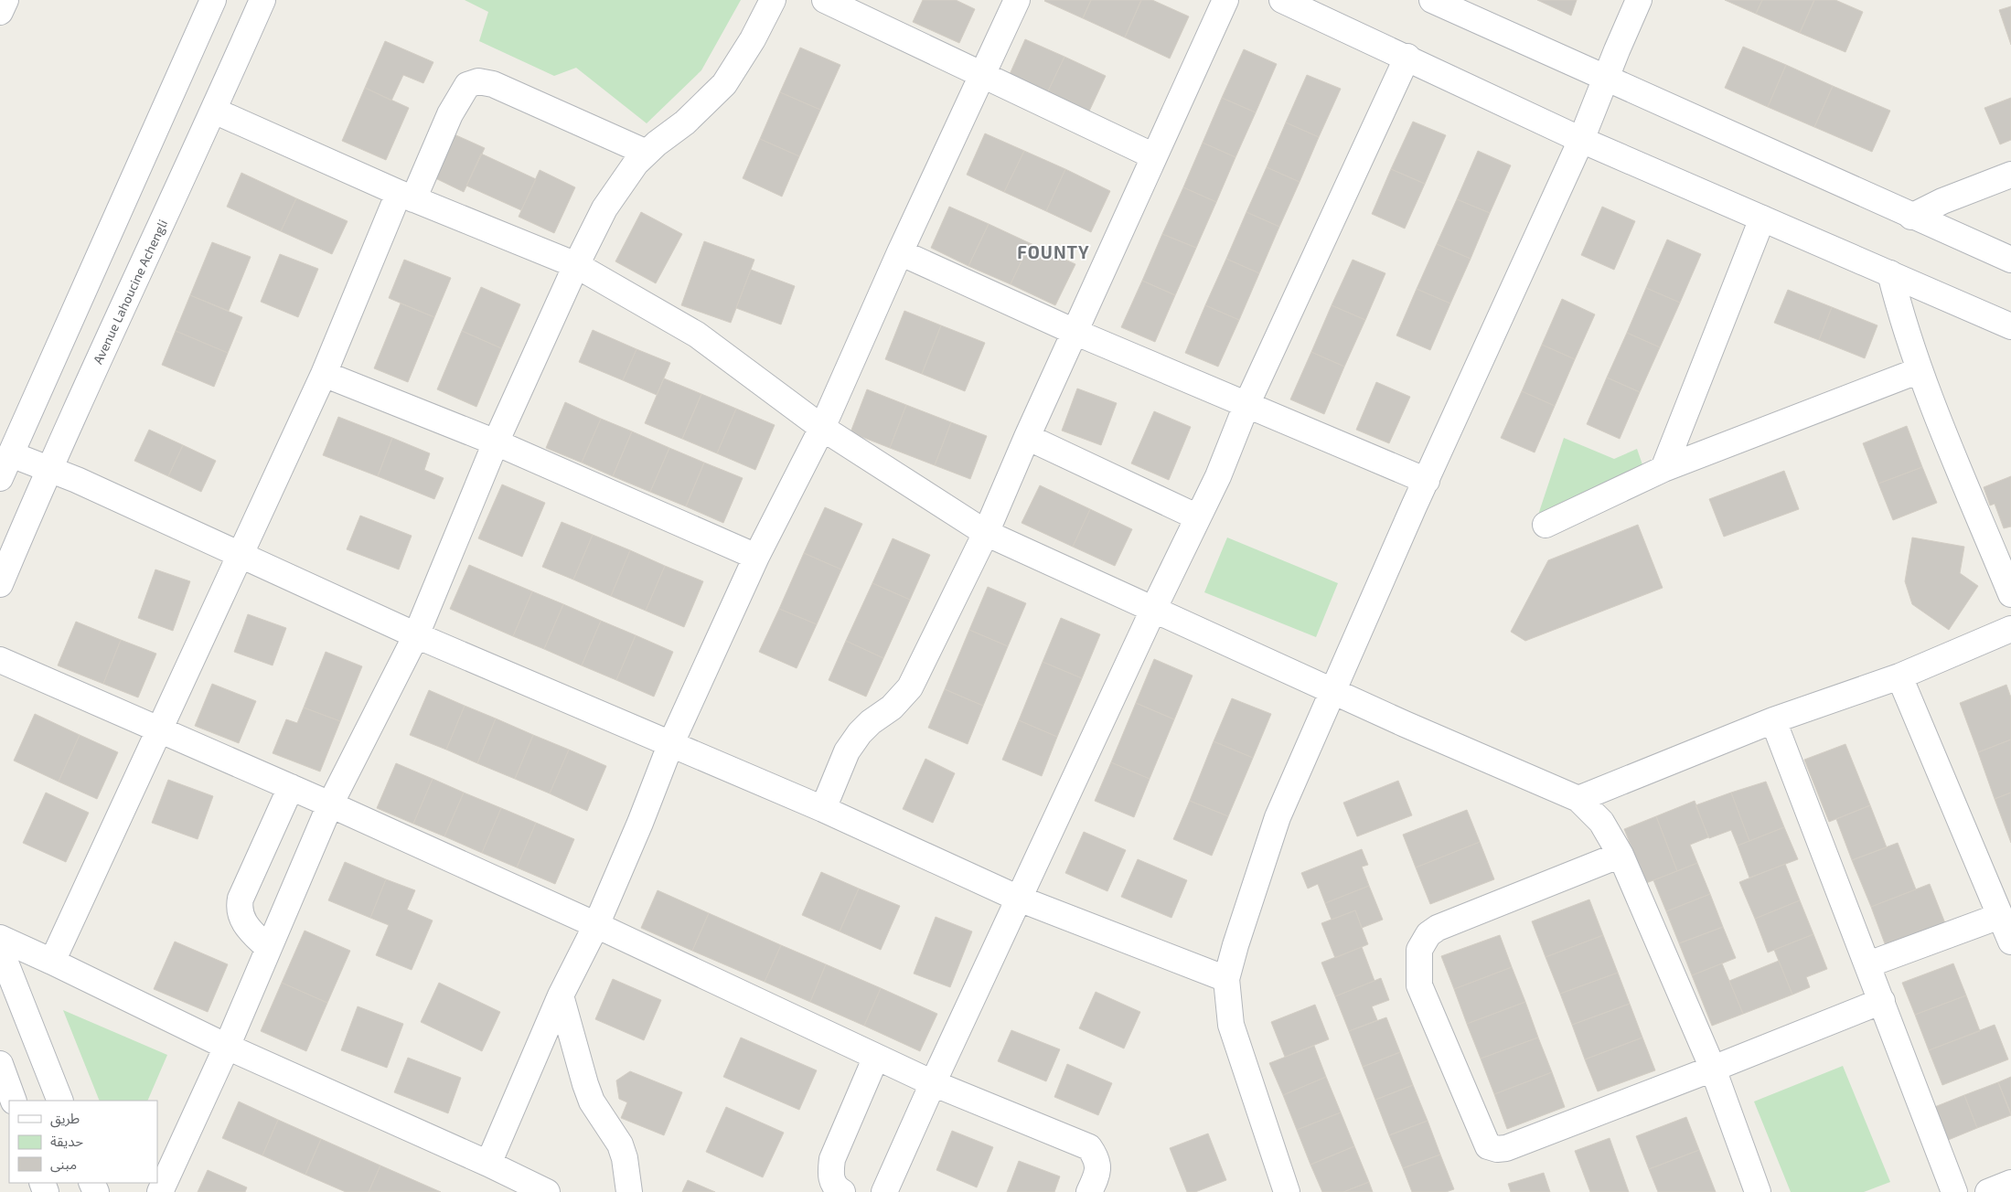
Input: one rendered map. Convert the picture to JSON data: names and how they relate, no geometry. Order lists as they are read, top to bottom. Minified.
{"streets":{"street":["Avenue Lahoucine Achengli"]},"districts":["FOUNTY"],"legend":["طريق","حديقة","مبنى"]}
